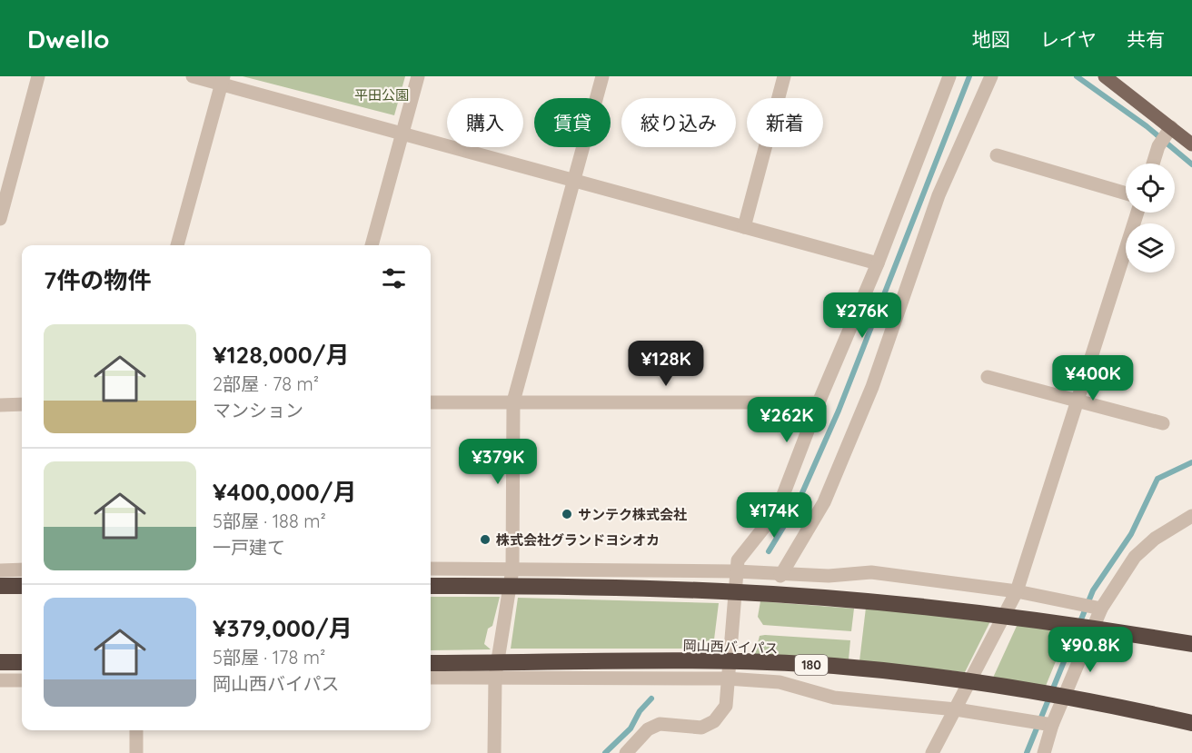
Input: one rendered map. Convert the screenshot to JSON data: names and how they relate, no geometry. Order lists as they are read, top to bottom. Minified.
{"streets":{"highway":["岡山西バイパス","180"]},"parks":["平田公園"],"places":["サンテク株式会社","株式会社グランドヨシオカ"],"page":{"header":"Dwello","nav":["地図","レイヤ","共有"],"chip":["購入","賃貸","絞り込み","新着"],"heading":"7件の物件","price":["¥276K","¥128K","¥400K","¥262K","¥379K","¥174K","¥90.8K"],"list":[{"name":"¥128,000/月","note":"2部屋 · 78 m² · マンション"},{"name":"¥400,000/月","note":"5部屋 · 188 m² · 一戸建て"},{"name":"¥379,000/月","note":"5部屋 · 178 m² · 岡山西バイパス"}]}}
